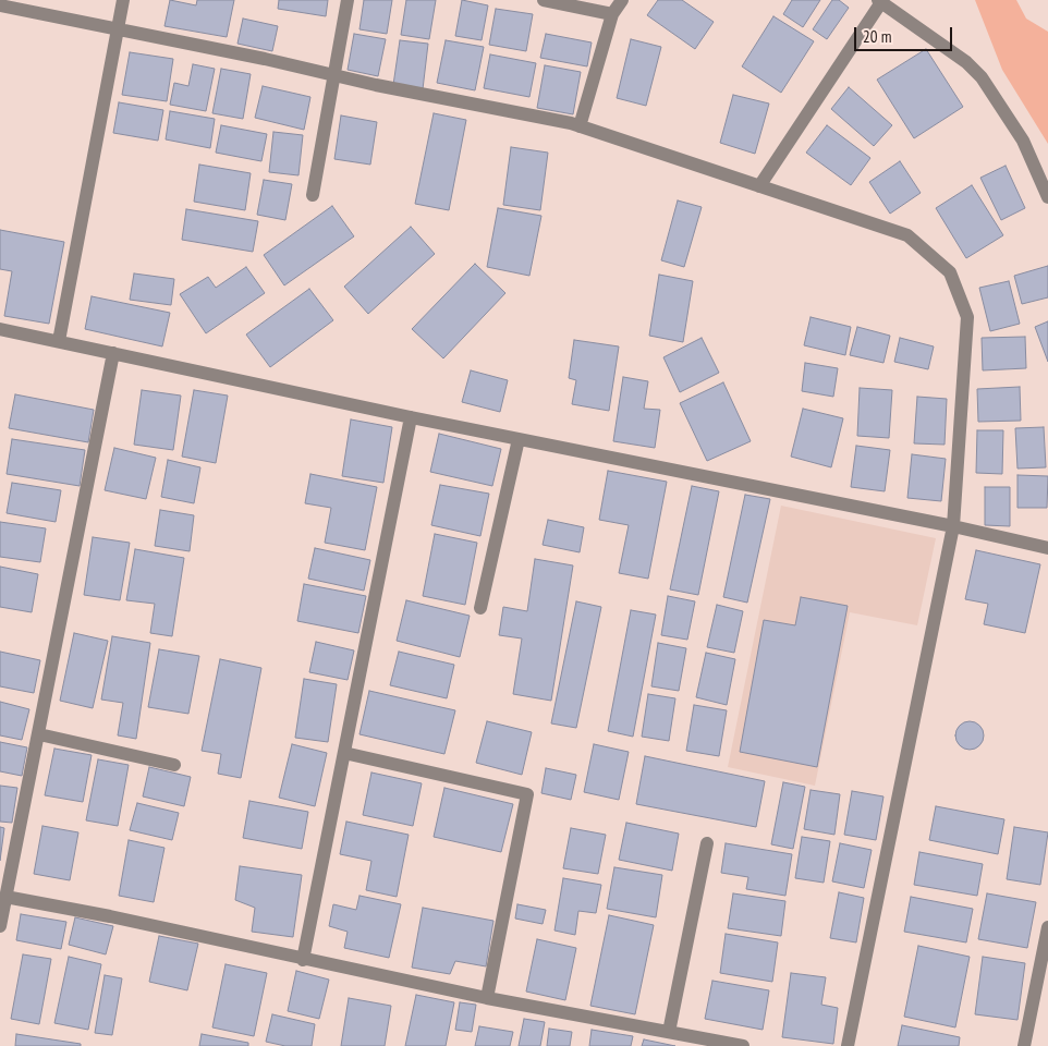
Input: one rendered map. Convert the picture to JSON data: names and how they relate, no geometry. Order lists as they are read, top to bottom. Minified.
{"scale_bar":"20 m"}
